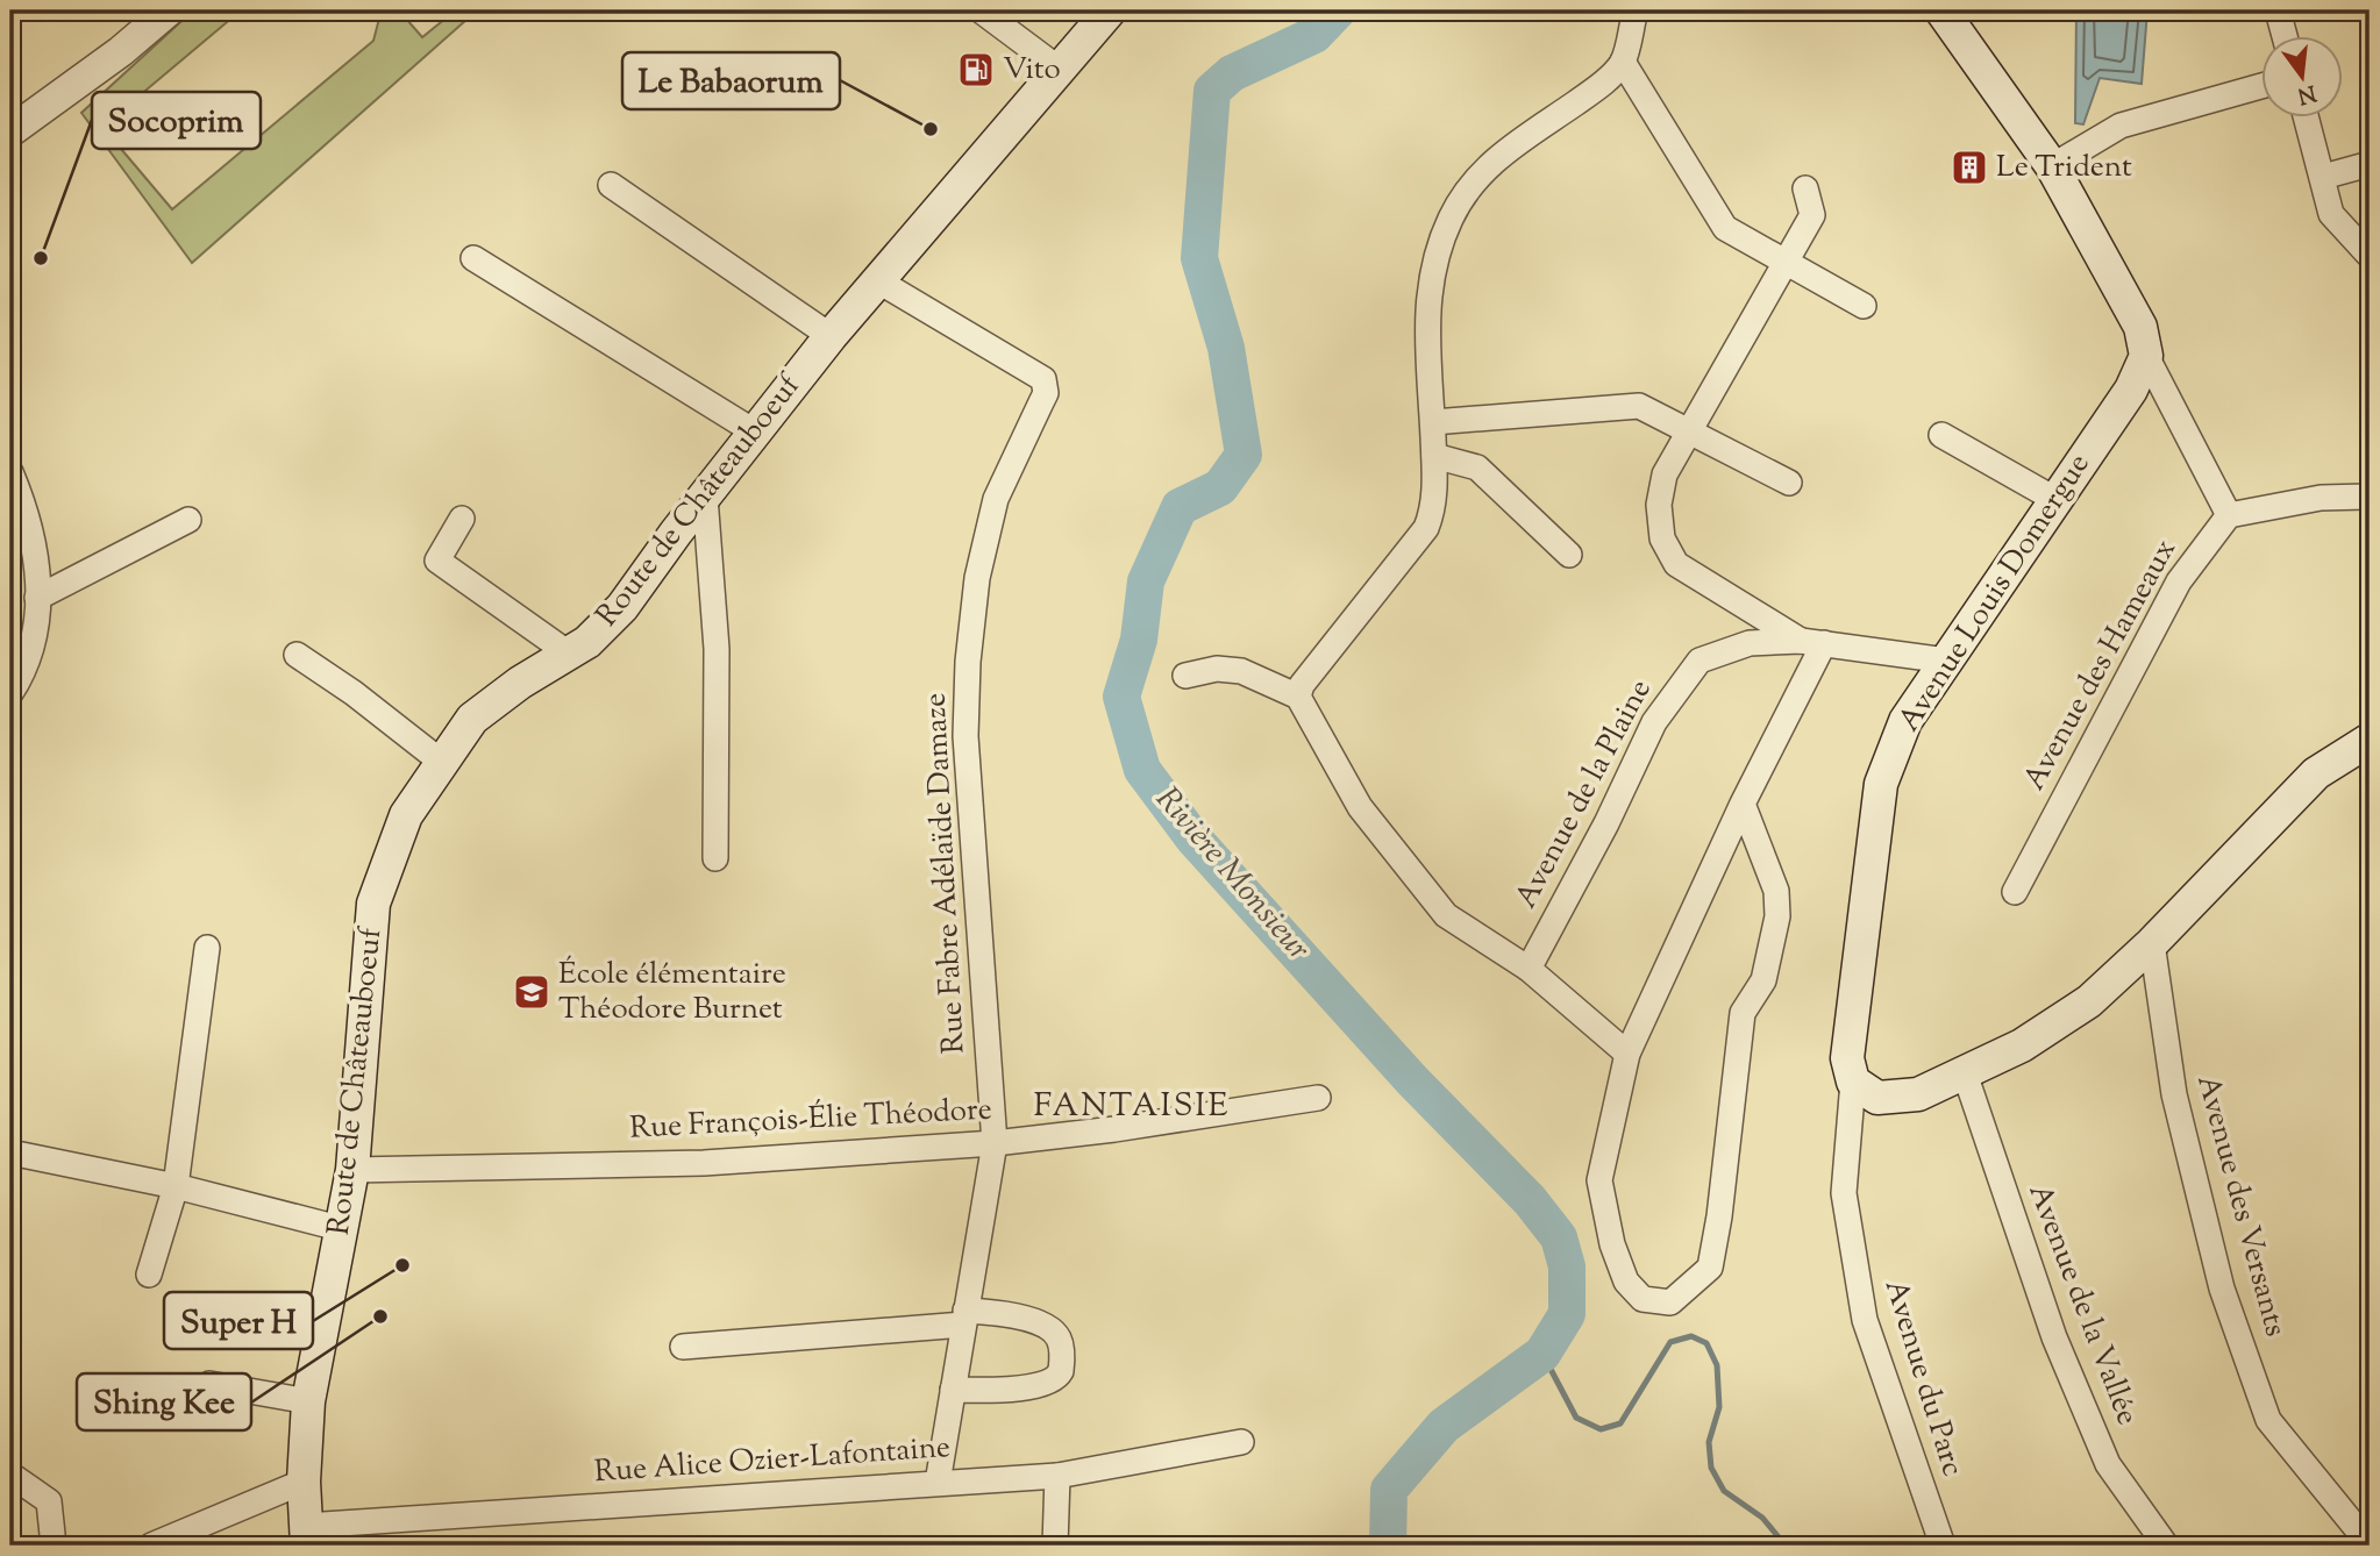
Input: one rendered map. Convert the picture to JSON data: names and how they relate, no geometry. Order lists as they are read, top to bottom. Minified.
{"streets":{"main road":["Route de Châteauboeuf","Avenue Louis Domergue"],"street":["Avenue des Hameaux","Avenue de la Plaine","Rue Fabre Adélaïde Damaze","Rue François-Élie Théodore","Avenue des Versants","Avenue de la Vallée","Avenue du Parc","Rue Alice Ozier-Lafontaine"]},"crossings":[["Route de Châteauboeuf","Rue Fabre Adélaïde Damaze"],["Route de Châteauboeuf","Rue François-Élie Théodore"],["Route de Châteauboeuf","Rue Alice Ozier-Lafontaine"],["Avenue Louis Domergue","Avenue de la Plaine"],["Avenue Louis Domergue","Avenue du Parc"],["Rue Fabre Adélaïde Damaze","Rue François-Élie Théodore"],["Rue Fabre Adélaïde Damaze","Rue Alice Ozier-Lafontaine"]],"districts":["FANTAISIE"],"water":["Rivière Monsieur"],"places":{"fuel station":["Vito"],"other":["Le Babaorum","Socoprim","Super H","Shing Kee"],"building":["Le Trident"],"school or university":["École élémentaire Théodore Burnet"]},"north":"bottom"}
